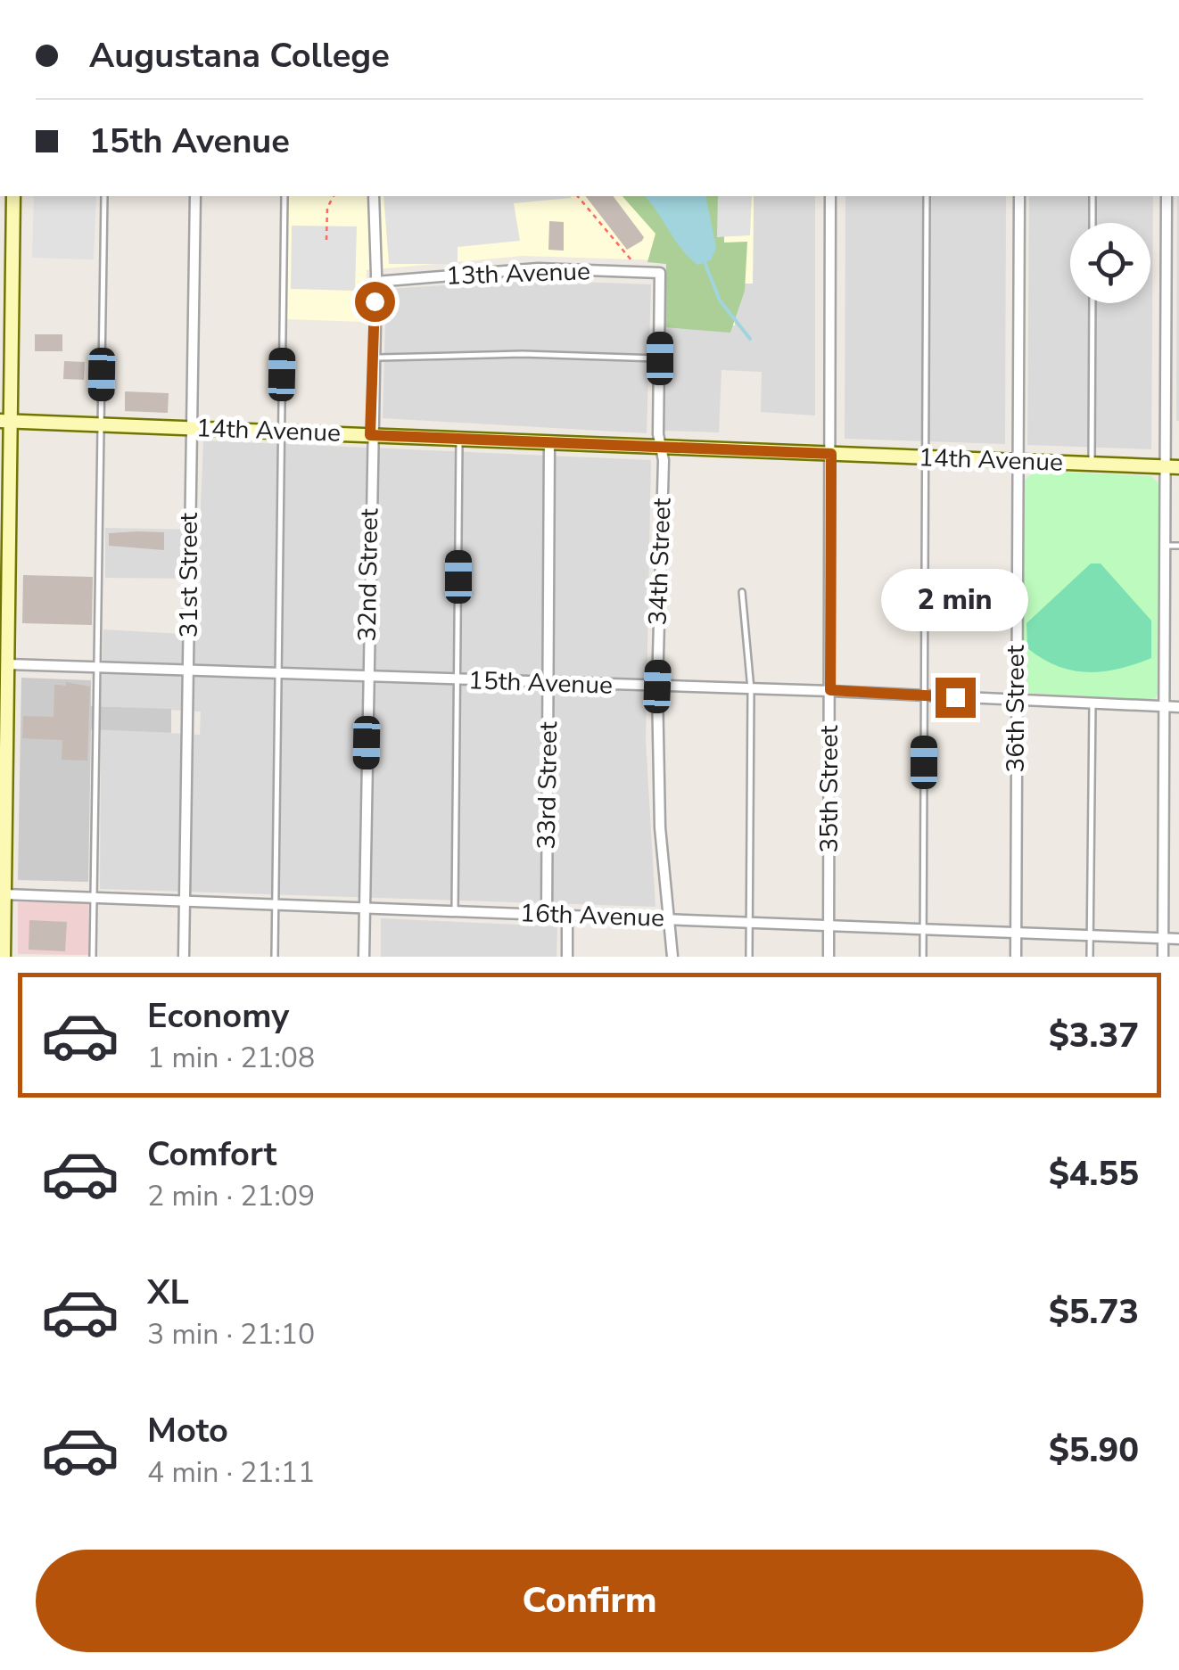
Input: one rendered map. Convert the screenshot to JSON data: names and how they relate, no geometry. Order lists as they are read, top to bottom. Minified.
{"streets":{"street":["13th Avenue","14th Avenue","34th Street","31st Street","32nd Street","15th Avenue","36th Street","33rd Street","35th Street","16th Avenue"]},"crossings":[["13th Avenue","34th Street"],["13th Avenue","32nd Street"],["14th Avenue","34th Street"],["14th Avenue","31st Street"],["14th Avenue","32nd Street"],["14th Avenue","36th Street"],["14th Avenue","33rd Street"],["14th Avenue","35th Street"],["34th Street","15th Avenue"],["34th Street","16th Avenue"],["31st Street","15th Avenue"],["31st Street","16th Avenue"],["32nd Street","15th Avenue"],["32nd Street","16th Avenue"],["15th Avenue","36th Street"],["15th Avenue","33rd Street"],["15th Avenue","35th Street"],["36th Street","16th Avenue"],["33rd Street","16th Avenue"],["35th Street","16th Avenue"]],"page":{"banner":["Augustana College","15th Avenue"],"bubble":"2 min","list":[{"name":"Economy","note":"1 min · 21:08","value":"$3.37"},{"name":"Comfort","note":"2 min · 21:09","value":"$4.55"},{"name":"XL","note":"3 min · 21:10","value":"$5.73"},{"name":"Moto","note":"4 min · 21:11","value":"$5.90"}],"buttons":"Confirm"}}
